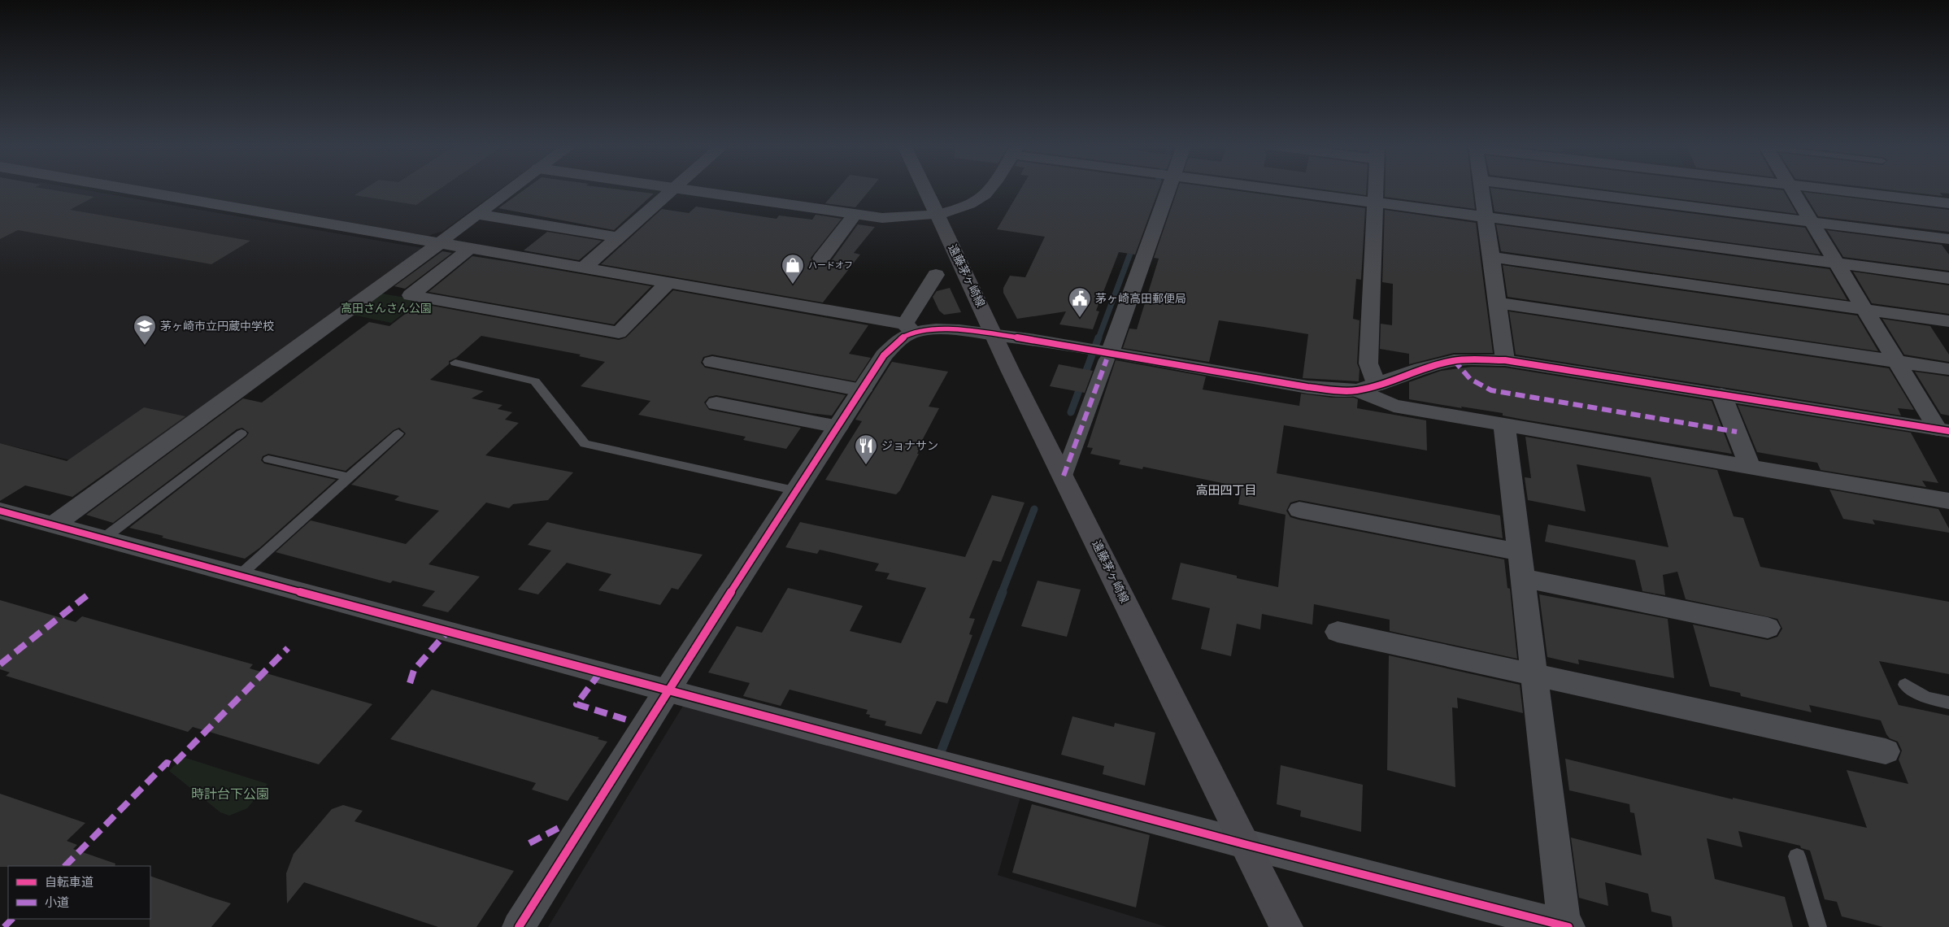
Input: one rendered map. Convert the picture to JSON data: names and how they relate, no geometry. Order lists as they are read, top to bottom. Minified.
{"streets":{"main road":["遠藤茅ヶ崎線"]},"districts":["高田四丁目"],"parks":["高田さんさん公園","時計台下公園"],"places":{"shop":["ハードオフ"],"public building":["茅ヶ崎高田郵便局"],"school or university":["茅ヶ崎市立円蔵中学校"],"restaurant":["ジョナサン"]},"legend":["自転車道","小道"]}
